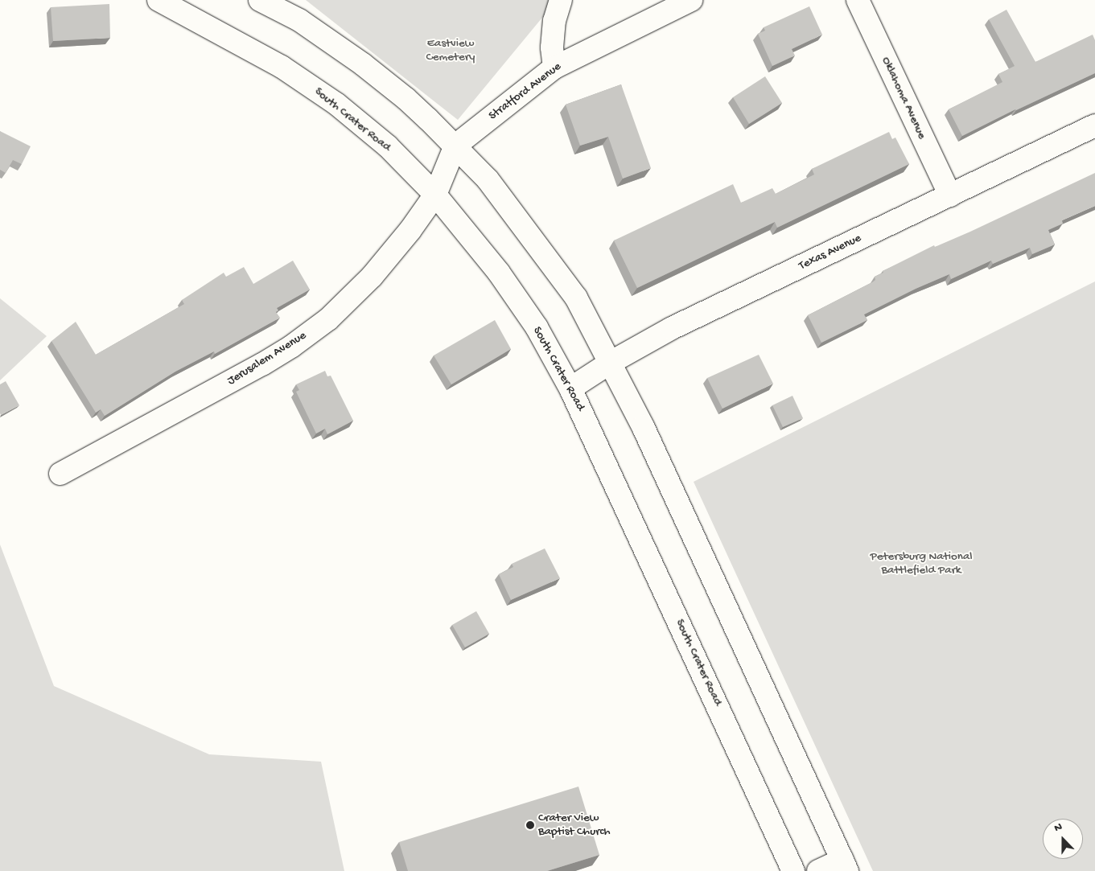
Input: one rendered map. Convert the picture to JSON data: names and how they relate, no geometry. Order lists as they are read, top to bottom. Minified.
{"streets":{"main road":["Stratford Avenue","Oklahoma Avenue","South Crater Road","Texas Avenue","Jerusalem Avenue"]},"crossings":[["Stratford Avenue","South Crater Road"],["Stratford Avenue","Jerusalem Avenue"],["Oklahoma Avenue","Texas Avenue"],["South Crater Road","Texas Avenue"],["South Crater Road","Jerusalem Avenue"]],"parks":["Eastview Cemetery","Petersburg National Battlefield Park"],"places":["Crater View Baptist Church"],"north":"top"}
